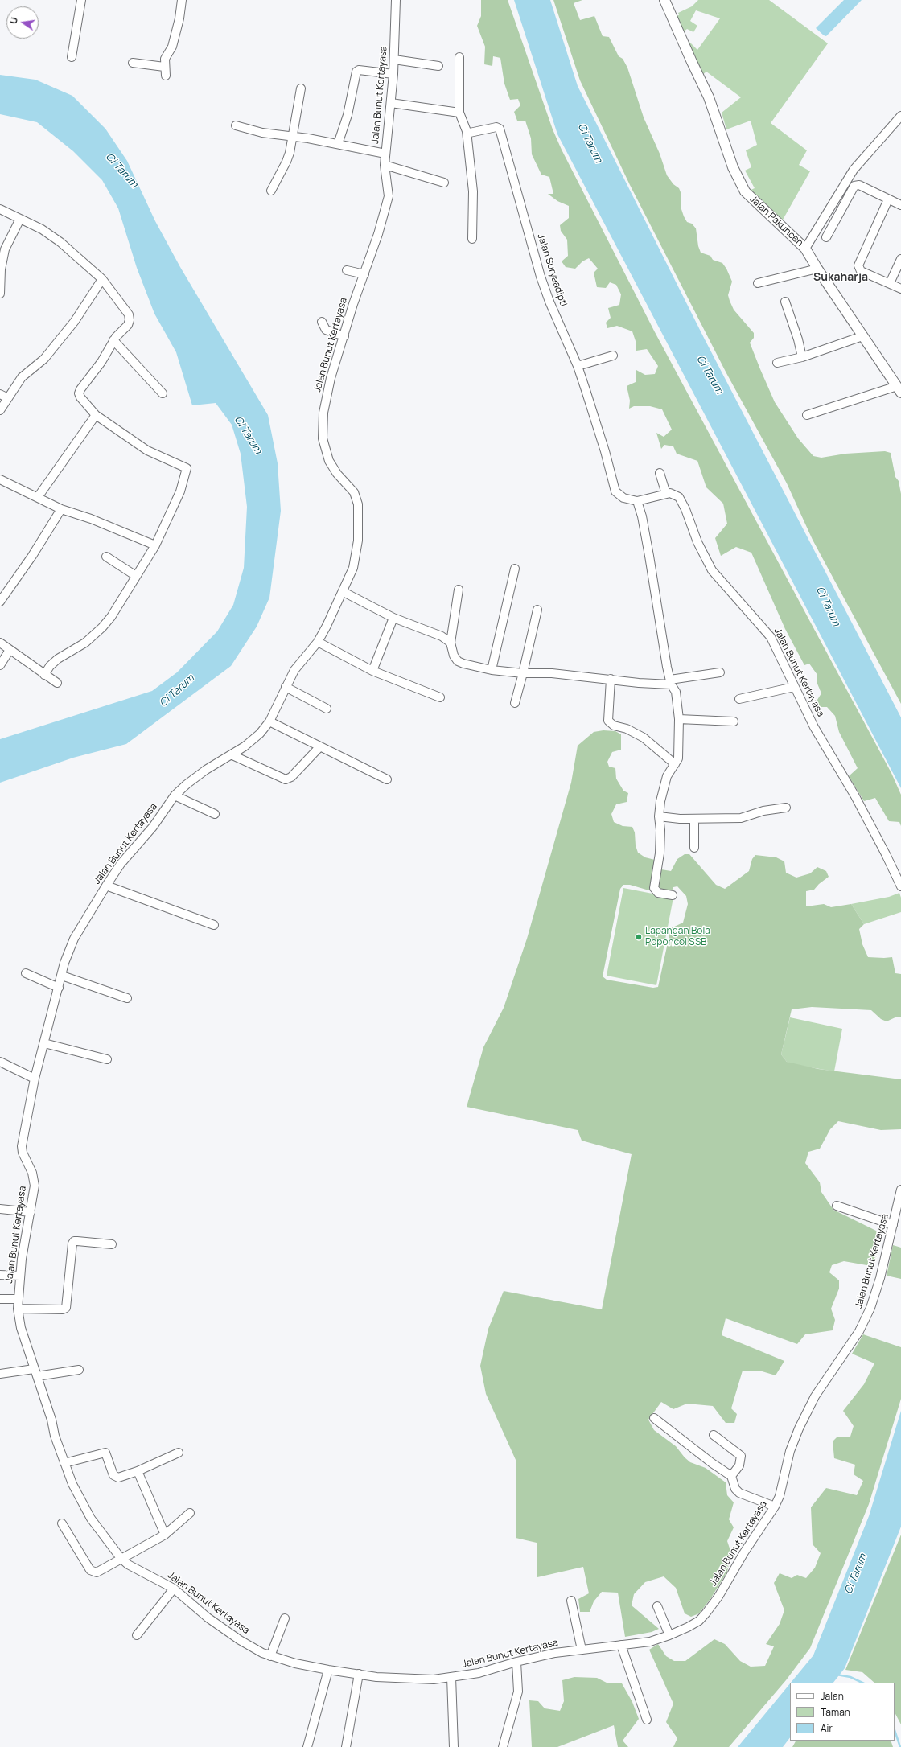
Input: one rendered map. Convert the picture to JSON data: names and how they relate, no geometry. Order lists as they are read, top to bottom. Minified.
{"streets":{"street":["Jalan Bunut Kertayasa","Jalan Pakuncen","Jalan Suryaadipti"]},"districts":["Sukaharja"],"water":["Ci Tarum"],"places":["Lapangan Bola Poponcol SSB"],"legend":["Jalan","Taman","Air"],"north":"left"}
